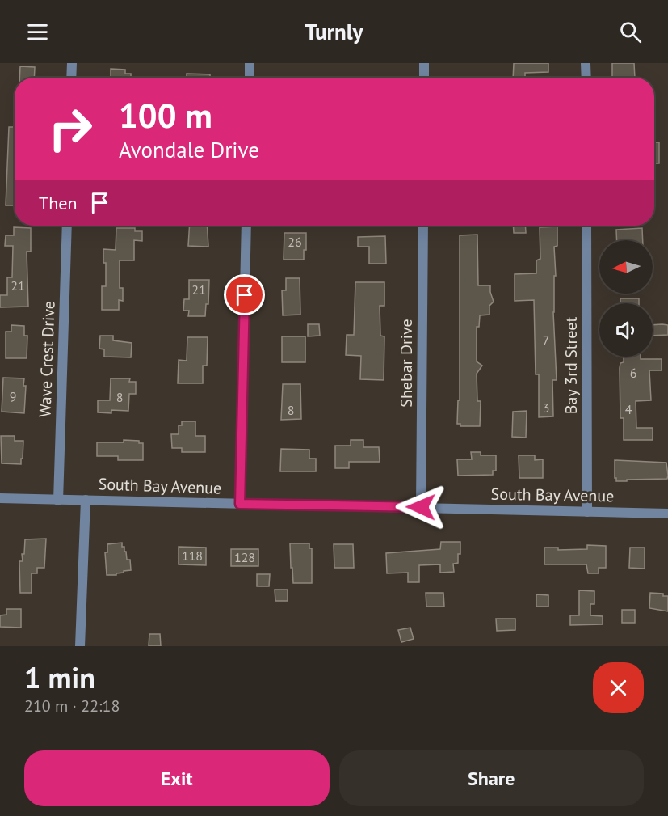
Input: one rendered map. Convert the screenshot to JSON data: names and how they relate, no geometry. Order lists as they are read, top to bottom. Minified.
{"streets":{"street":["Wave Crest Drive","Shebar Drive","Bay 3rd Street","South Bay Avenue"]},"crossings":[["Wave Crest Drive","South Bay Avenue"],["Shebar Drive","South Bay Avenue"],["Bay 3rd Street","South Bay Avenue"]],"house_numbers":["26","21","21","7","6","9","8","3","4","8","118","128"],"north":"left","page":{"header":"Turnly","turn":["100 m","Avondale Drive"],"then":"Then","heading":["1 min","210 m · 22:18"],"buttons":["Exit","Share"]}}
